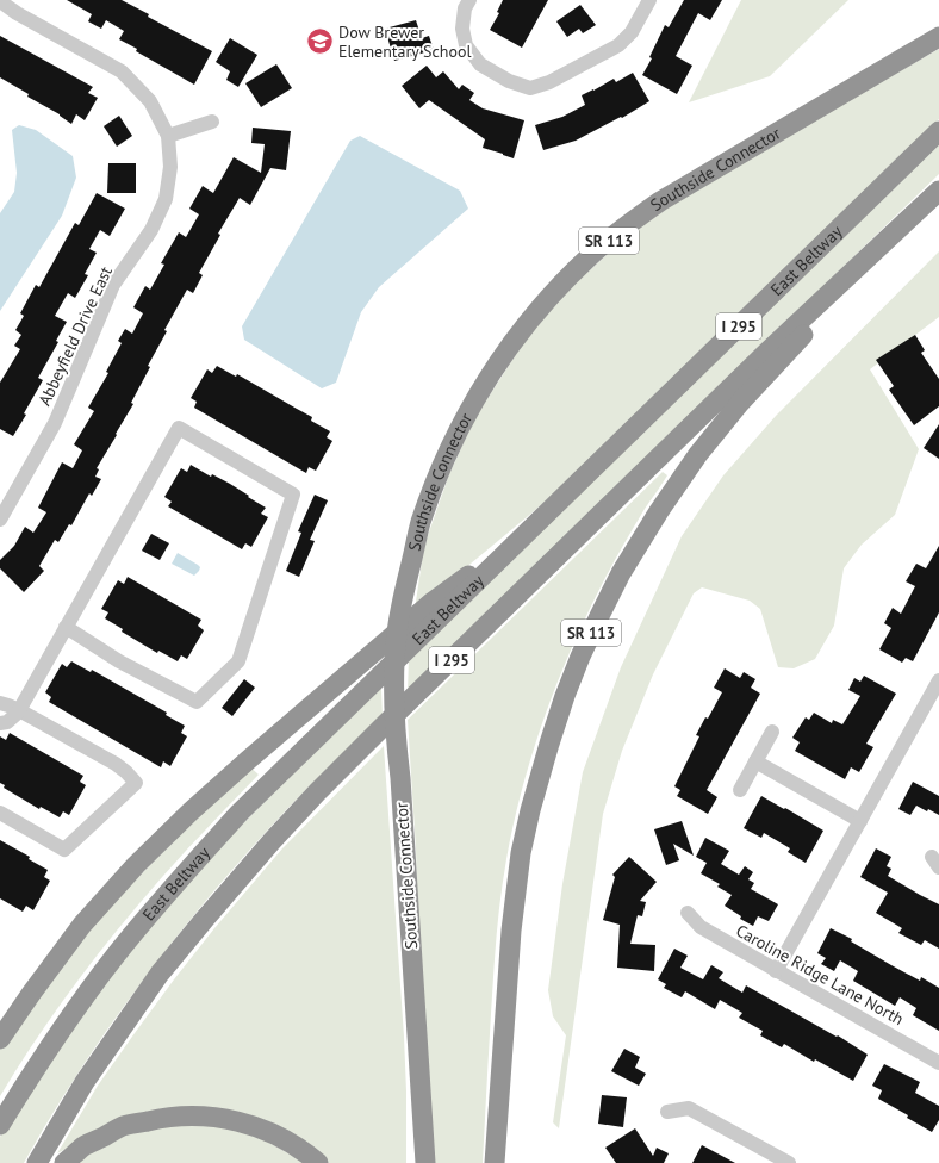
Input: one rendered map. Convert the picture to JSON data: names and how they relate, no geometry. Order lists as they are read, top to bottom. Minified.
{"streets":{"highway":["Southside Connector","SR 113","East Beltway","I 295"],"street":["Abbeyfield Drive East","Caroline Ridge Lane North"]},"crossings":[["SR 113","I 295"]],"places":{"school or university":["Dow Brewer Elementary School"]}}
